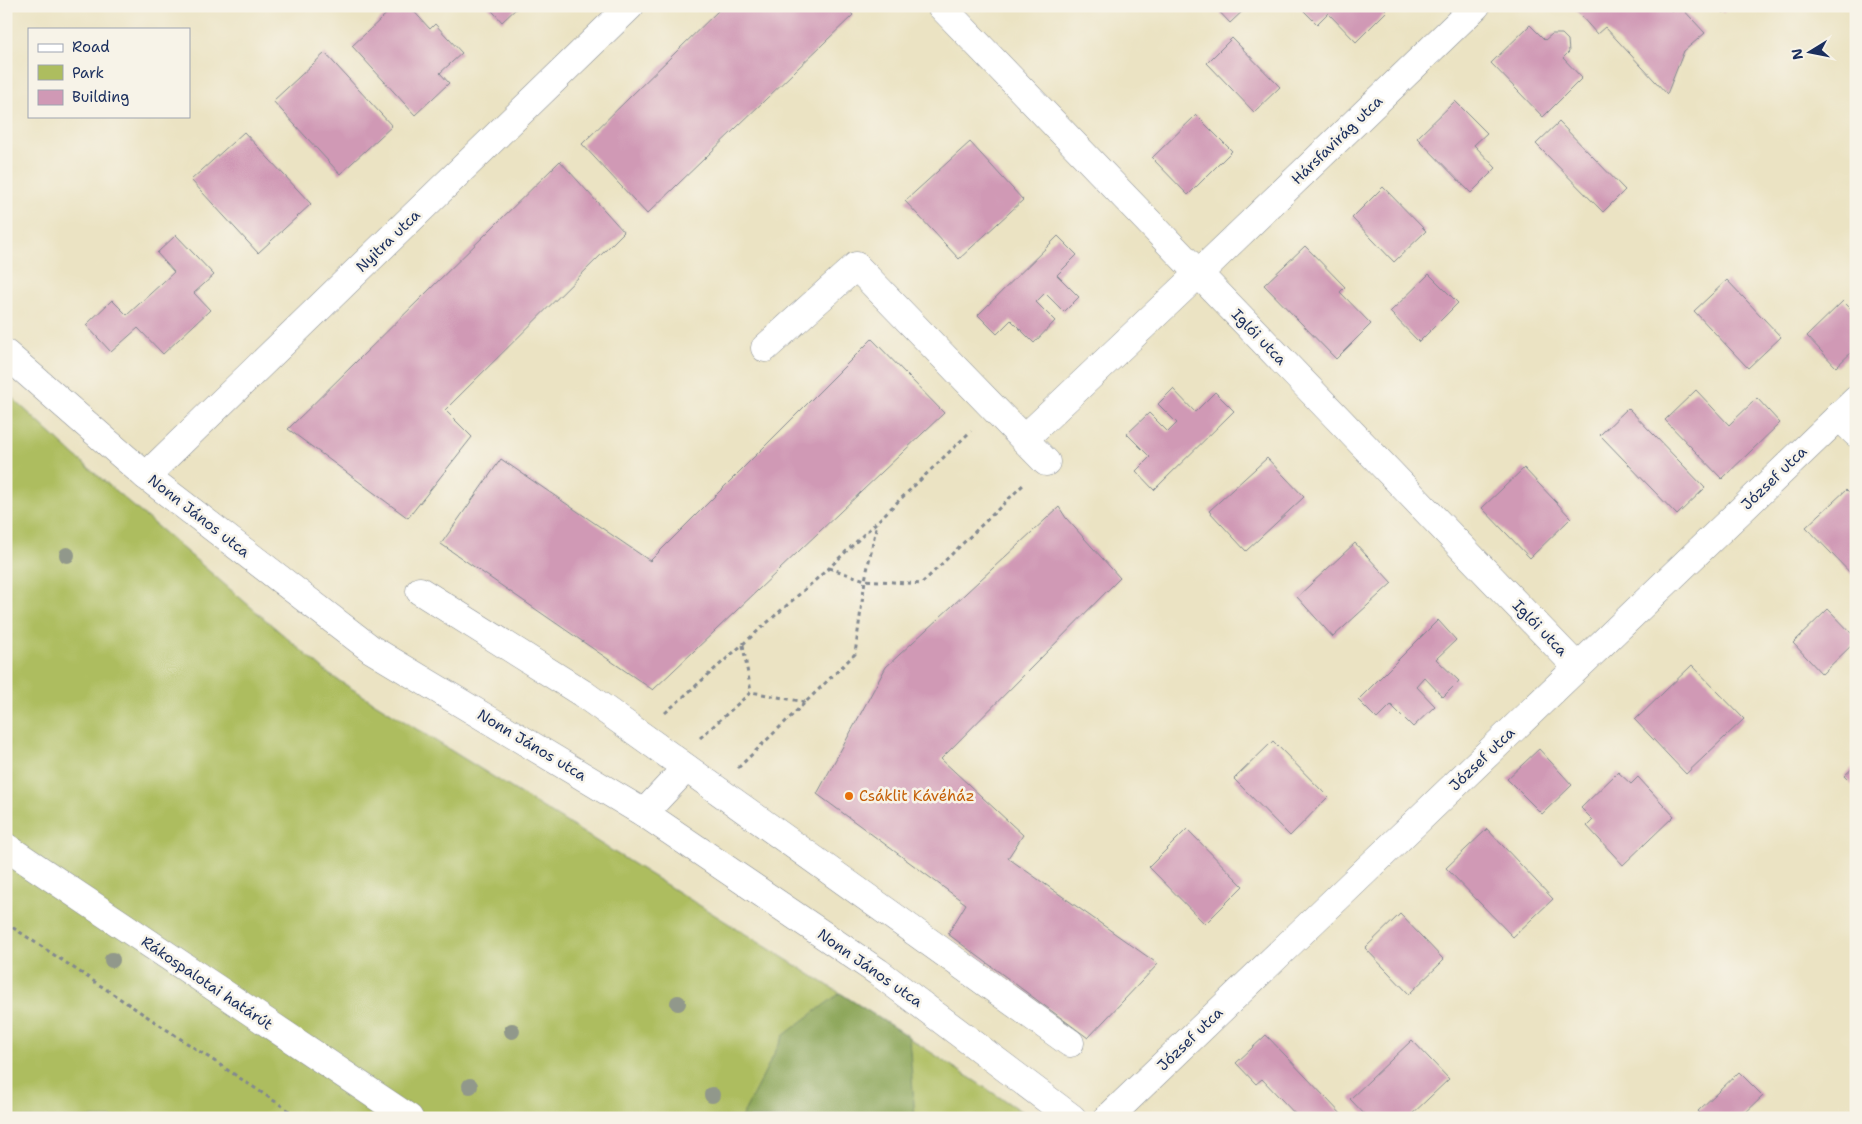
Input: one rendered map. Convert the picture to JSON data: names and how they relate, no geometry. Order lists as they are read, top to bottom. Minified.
{"streets":{"street":["Hársfavirág utca","Nyitra utca","Iglói utca","József utca","Nonn János utca","Rákospalotai határút"]},"crossings":[["Hársfavirág utca","Iglói utca"],["Nyitra utca","Nonn János utca"],["Iglói utca","József utca"]],"places":["Csáklit Kávéház"],"legend":["Road","Park","Building"],"north":"left"}
